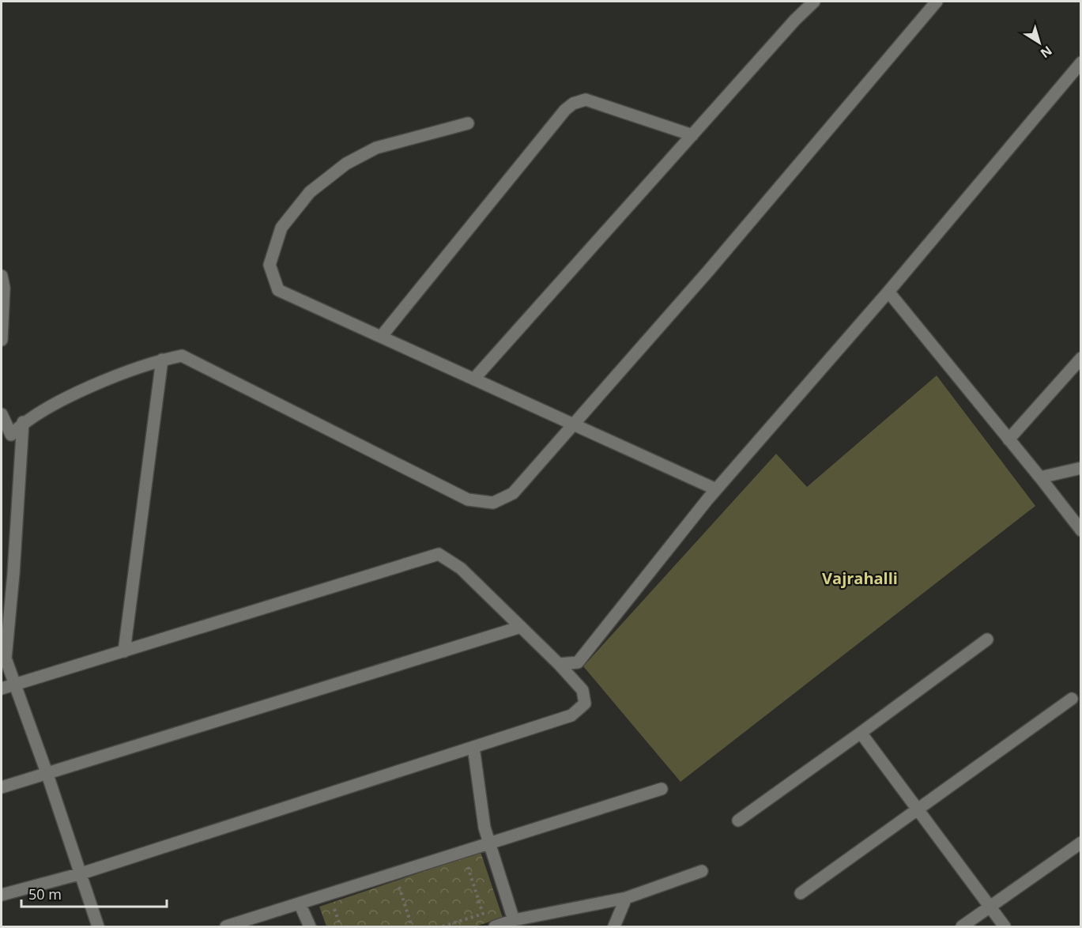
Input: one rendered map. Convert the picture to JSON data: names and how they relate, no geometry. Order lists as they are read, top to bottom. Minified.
{"districts":["Vajrahalli"],"scale_bar":"50 m","north":"bottom right"}
